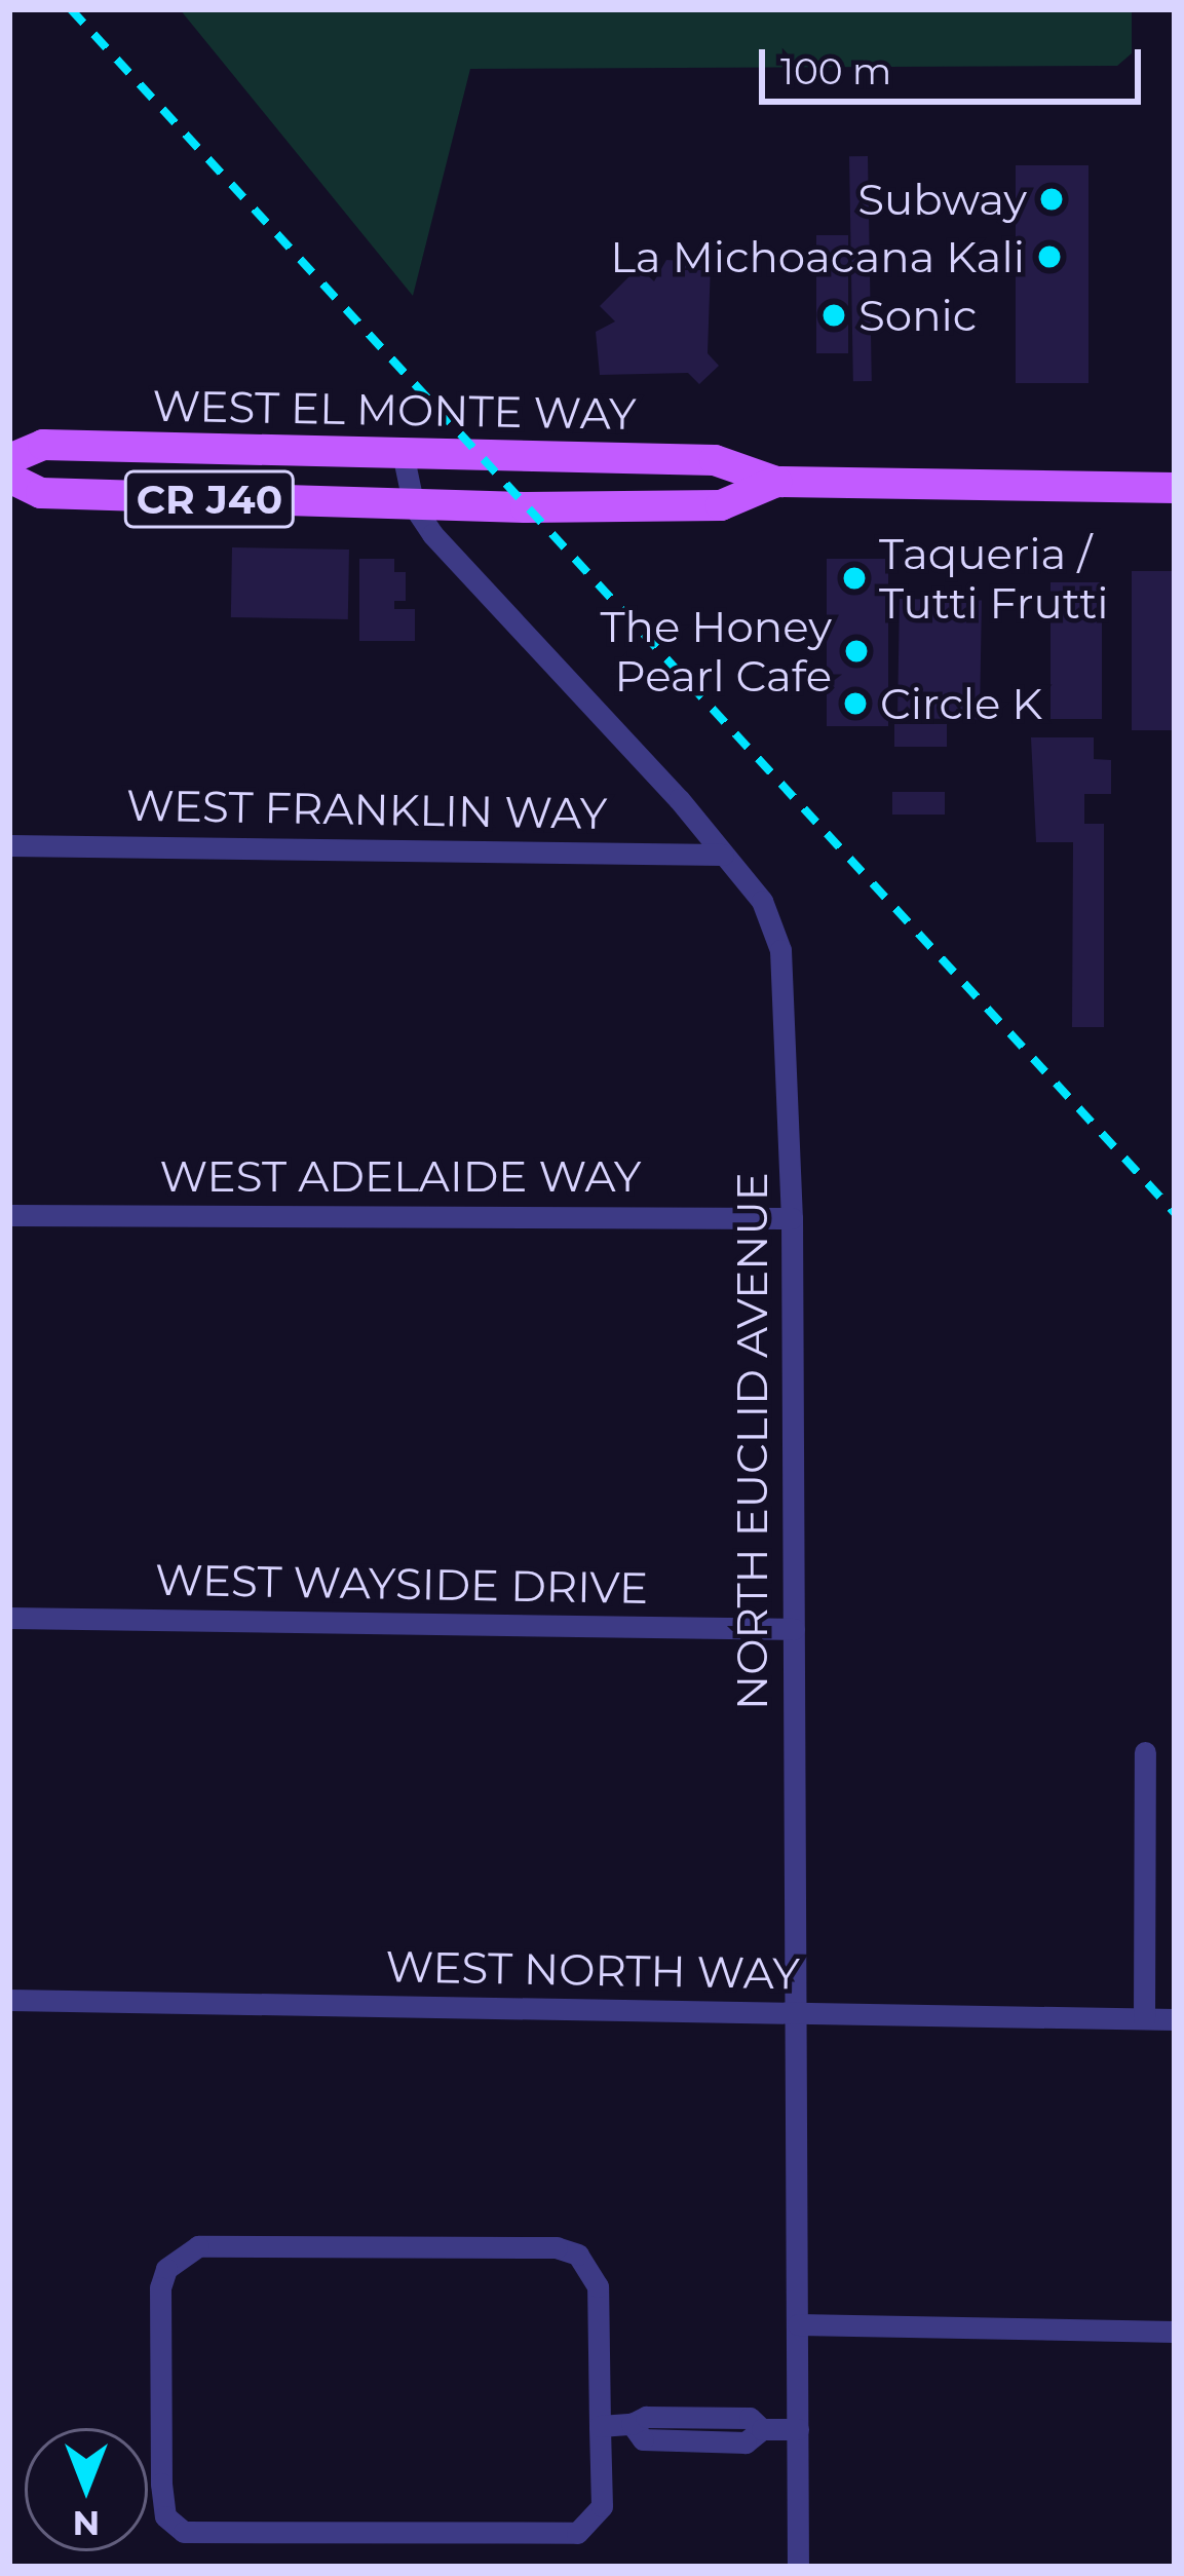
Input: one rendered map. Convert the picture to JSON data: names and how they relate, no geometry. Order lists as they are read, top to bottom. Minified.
{"streets":{"main road":["WEST EL MONTE WAY","CR J40"],"street":["WEST FRANKLIN WAY","WEST ADELAIDE WAY","NORTH EUCLID AVENUE","WEST WAYSIDE DRIVE","WEST NORTH WAY"]},"crossings":[["WEST EL MONTE WAY","NORTH EUCLID AVENUE"],["WEST FRANKLIN WAY","NORTH EUCLID AVENUE"],["WEST ADELAIDE WAY","NORTH EUCLID AVENUE"],["NORTH EUCLID AVENUE","WEST WAYSIDE DRIVE"],["NORTH EUCLID AVENUE","WEST NORTH WAY"]],"places":["Subway","La Michoacana Kali","Sonic","Taqueria / Tutti Frutti","The Honey Pearl Cafe","Circle K"],"scale_bar":"100 m","north":"bottom"}
